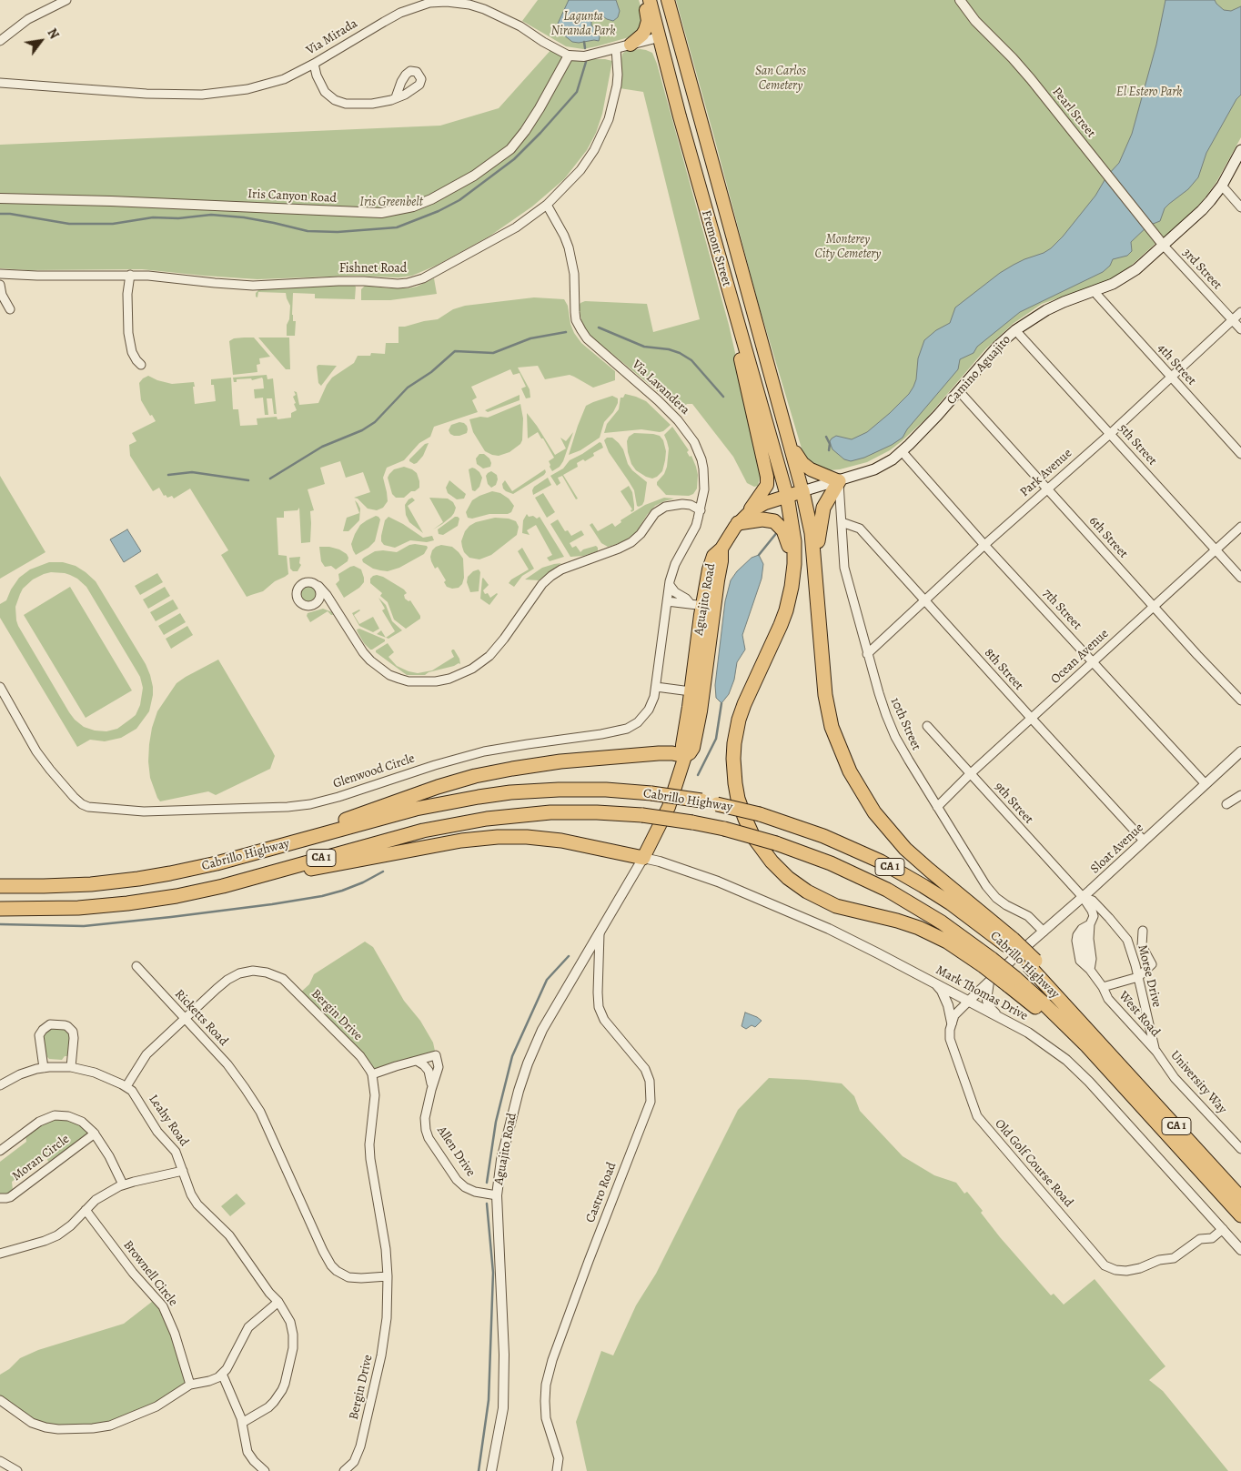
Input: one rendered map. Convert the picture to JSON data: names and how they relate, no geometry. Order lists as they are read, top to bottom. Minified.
{"streets":{"highway":["Cabrillo Highway","CA 1"],"main road":["Fremont Street","Camino Aguajito","Aguajito Road"],"street":["Via Mirada","Pearl Street","Iris Canyon Road","Fishnet Road","3rd Street","4th Street","Via Lavandera","5th Street","Park Avenue","6th Street","7th Street","Ocean Avenue","8th Street","10th Street","Glenwood Circle","9th Street","Sloat Avenue","Morse Drive","Mark Thomas Drive","West Road","Bergin Drive","Ricketts Road","University Way","Leahy Road","Allen Drive","Moran Circle","Old Golf Course Road","Castro Road","Brownell Circle"]},"crossings":[["Via Mirada","Iris Canyon Road"],["Via Mirada","Fremont Street"],["Via Mirada","Fishnet Road"],["Pearl Street","3rd Street"],["Pearl Street","Camino Aguajito"],["Fremont Street","Camino Aguajito"],["Fishnet Road","Via Lavandera"],["3rd Street","Camino Aguajito"],["3rd Street","Park Avenue"],["4th Street","Camino Aguajito"],["4th Street","Park Avenue"],["Camino Aguajito","5th Street"],["Camino Aguajito","6th Street"],["Camino Aguajito","Aguajito Road"],["Camino Aguajito","7th Street"],["Camino Aguajito","10th Street"],["Via Lavandera","Glenwood Circle"],["5th Street","Park Avenue"],["5th Street","Ocean Avenue"],["Park Avenue","6th Street"],["Park Avenue","7th Street"],["Park Avenue","8th Street"],["Park Avenue","10th Street"],["6th Street","Ocean Avenue"],["Aguajito Road","Mark Thomas Drive"],["Aguajito Road","Allen Drive"],["Aguajito Road","Castro Road"],["7th Street","Ocean Avenue"],["7th Street","Sloat Avenue"],["Ocean Avenue","8th Street"],["Ocean Avenue","10th Street"],["Ocean Avenue","9th Street"],["8th Street","10th Street"],["8th Street","Sloat Avenue"],["10th Street","Sloat Avenue"],["Cabrillo Highway","CA 1"],["9th Street","Sloat Avenue"],["9th Street","Morse Drive"],["Sloat Avenue","Morse Drive"],["Morse Drive","West Road"],["Morse Drive","University Way"],["Mark Thomas Drive","Old Golf Course Road"],["West Road","University Way"],["Bergin Drive","Ricketts Road"],["Bergin Drive","Leahy Road"],["Bergin Drive","Allen Drive"]],"parks":["Lagunta Niranda Park","San Carlos Cemetery","El Estero Park","Iris Greenbelt","Monterey City Cemetery"],"north":"top right"}
